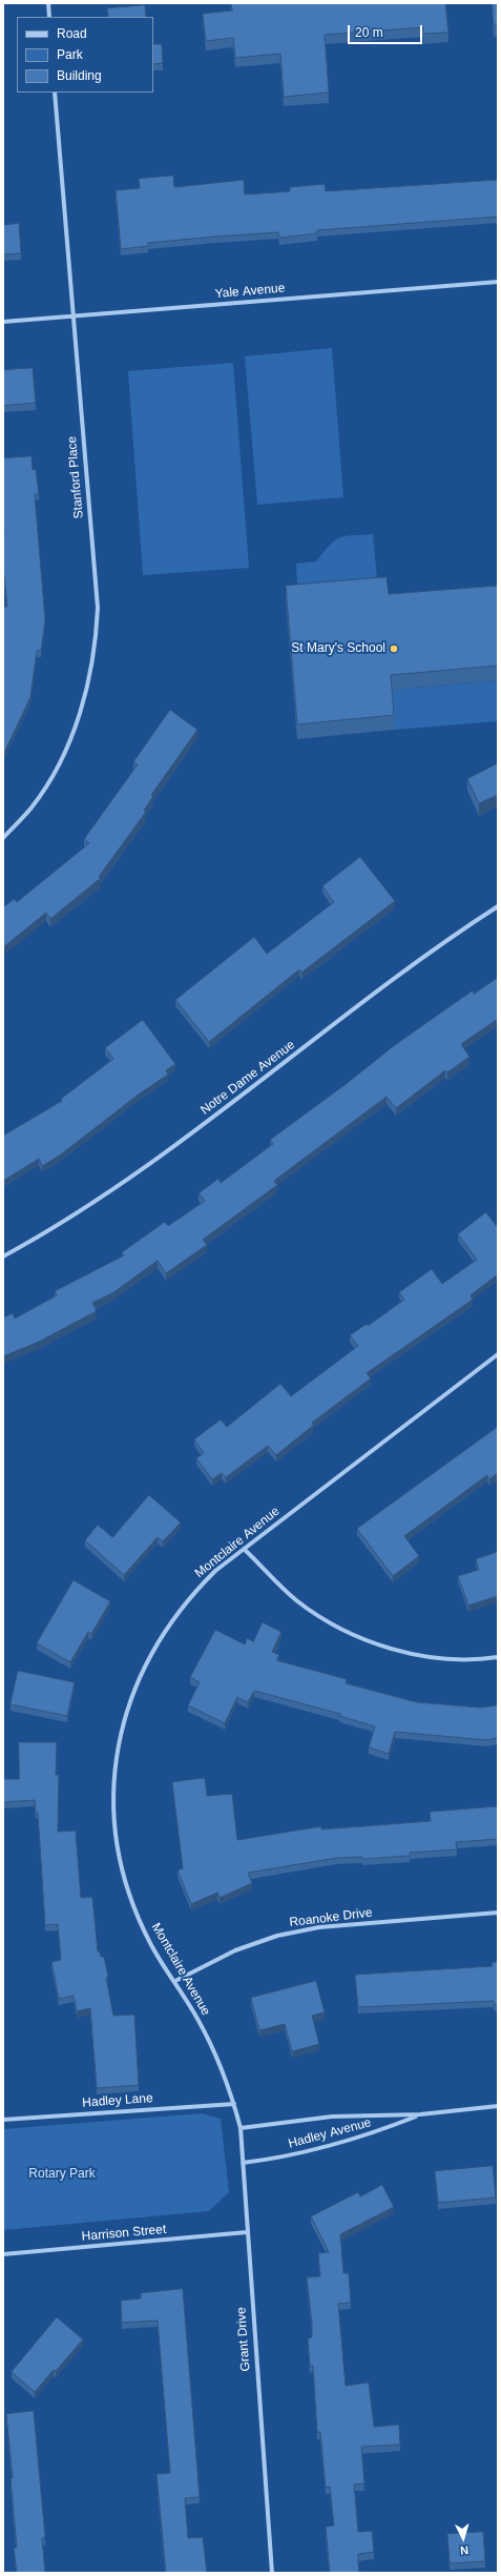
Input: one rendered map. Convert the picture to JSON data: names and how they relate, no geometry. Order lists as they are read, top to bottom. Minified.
{"streets":{"street":["Yale Avenue","Stanford Place","Notre Dame Avenue","Montclaire Avenue","Roanoke Drive","Hadley Lane","Hadley Avenue","Harrison Street","Grant Drive"]},"crossings":[["Yale Avenue","Stanford Place"],["Montclaire Avenue","Roanoke Drive"],["Montclaire Avenue","Hadley Lane"],["Montclaire Avenue","Grant Drive"],["Hadley Lane","Grant Drive"],["Hadley Avenue","Grant Drive"],["Harrison Street","Grant Drive"]],"parks":["Rotary Park"],"places":["St Mary's School"],"legend":["Road","Park","Building"],"scale_bar":"20 m","north":"bottom"}
